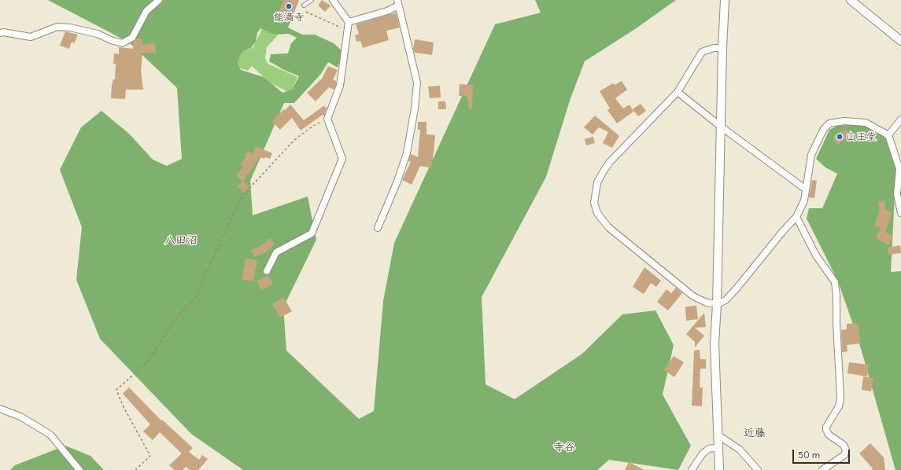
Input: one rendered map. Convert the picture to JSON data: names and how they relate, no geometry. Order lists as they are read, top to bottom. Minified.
{"districts":["八田沼","近藤","寺谷"],"places":["能満寺","山王堂"],"scale_bar":"50 m"}
